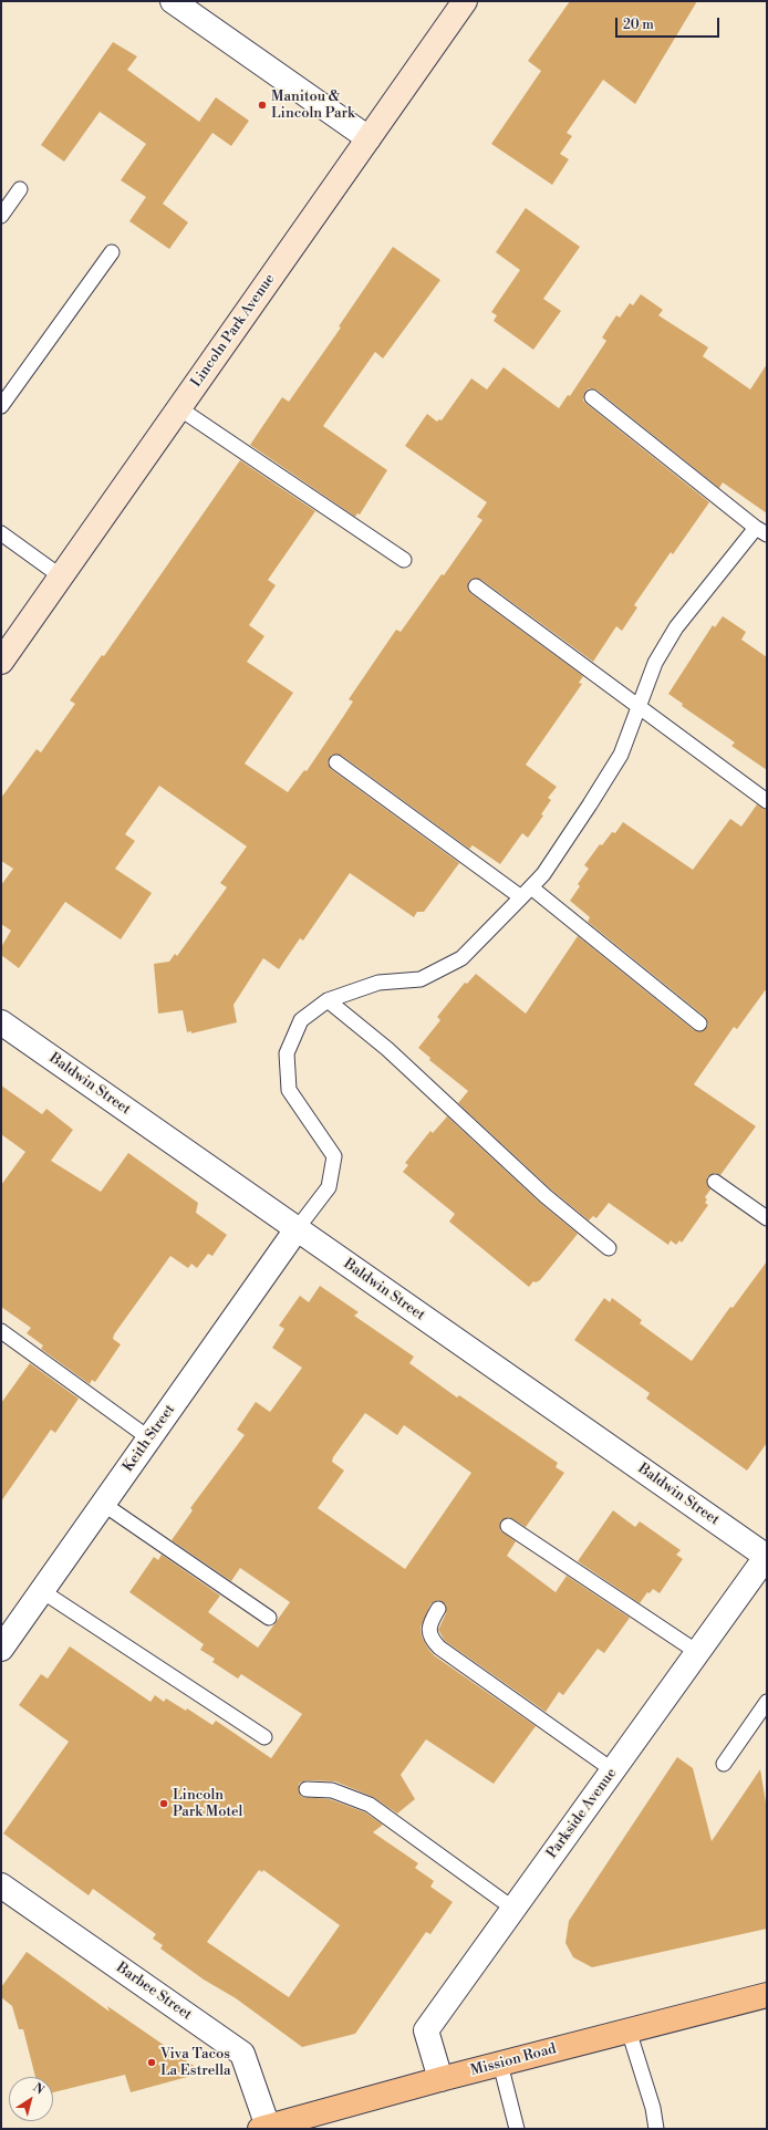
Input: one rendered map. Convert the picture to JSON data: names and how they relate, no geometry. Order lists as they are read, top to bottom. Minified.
{"streets":{"main road":["Mission Road"],"street":["Lincoln Park Avenue","Baldwin Street","Keith Street","Parkside Avenue","Barbee Street"]},"crossings":[["Baldwin Street","Keith Street"],["Baldwin Street","Parkside Avenue"],["Parkside Avenue","Mission Road"],["Barbee Street","Mission Road"]],"places":["Manitou & Lincoln Park","Lincoln Park Motel","Viva Tacos La Estrella"],"scale_bar":"20 m","north":"top right"}
